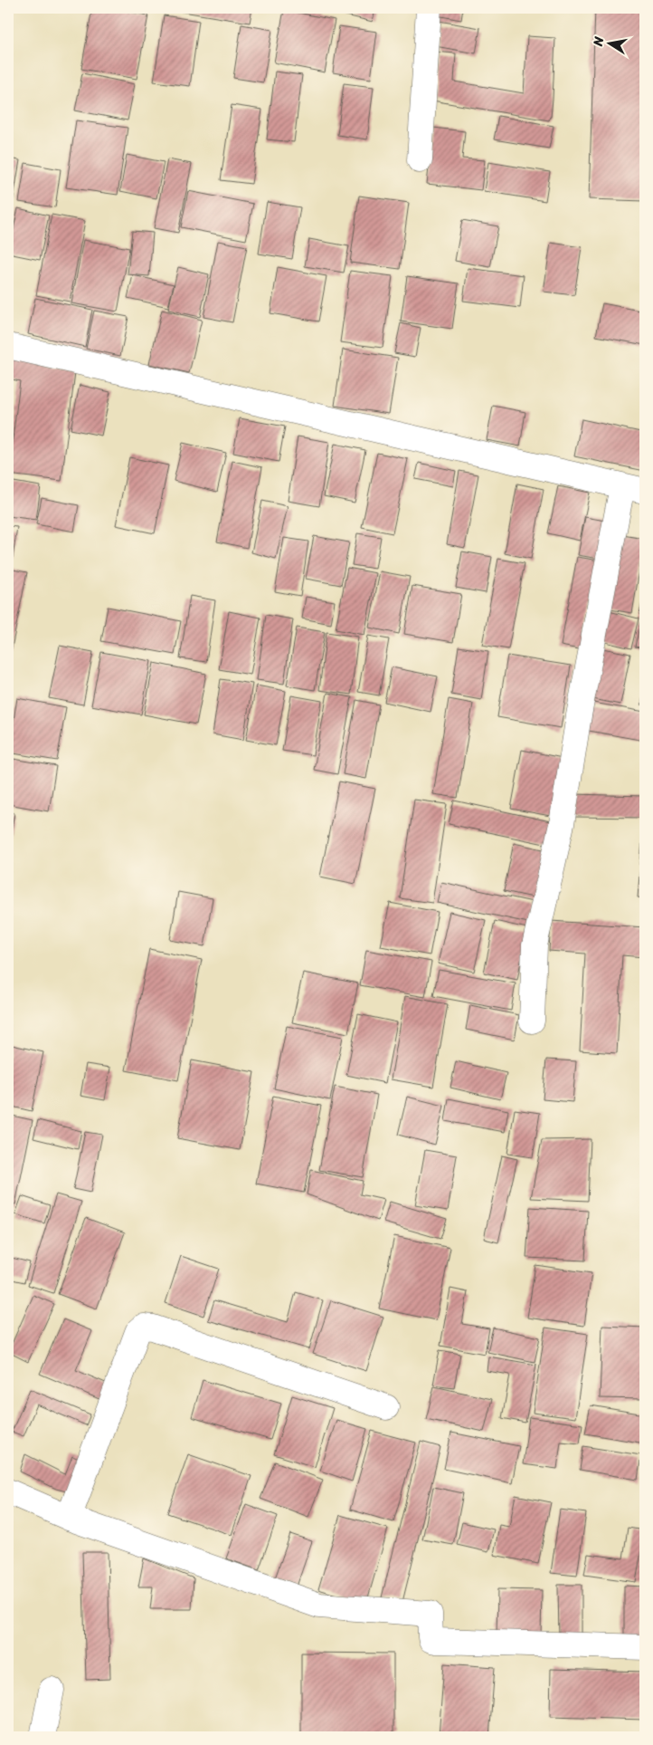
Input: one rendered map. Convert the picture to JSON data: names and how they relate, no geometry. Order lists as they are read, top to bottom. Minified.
{"north":"left"}
